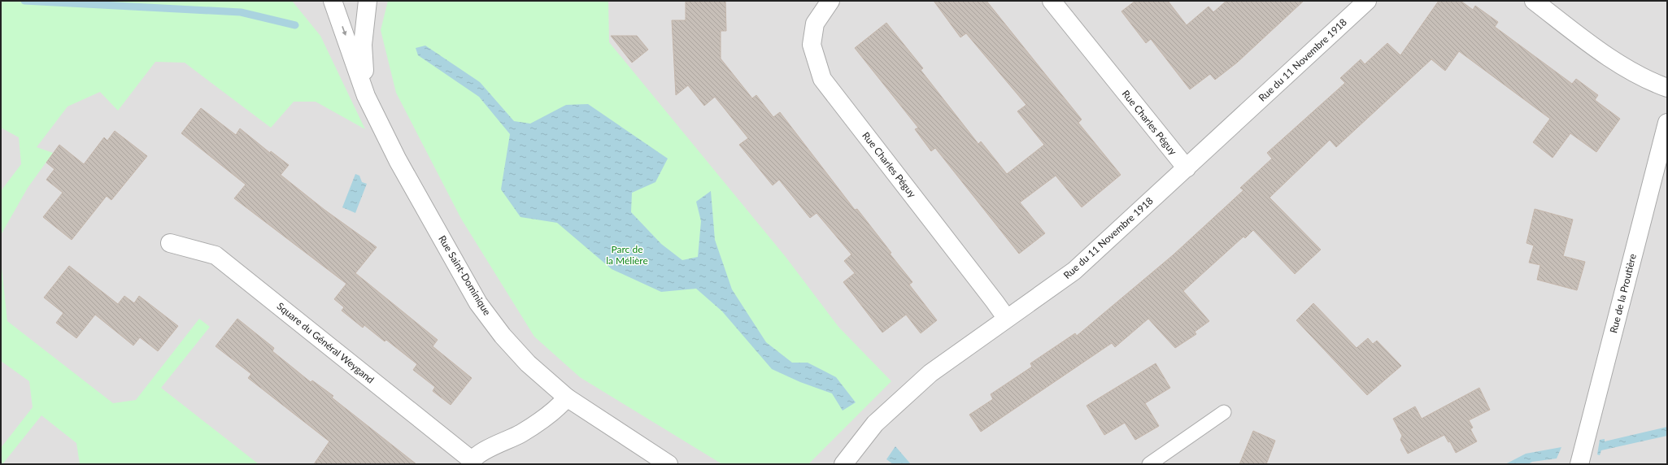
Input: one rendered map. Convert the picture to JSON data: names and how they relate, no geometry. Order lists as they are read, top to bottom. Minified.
{"streets":{"street":["Rue du 11 Novembre 1918","Rue Charles Péguy","Rue Saint-Dominique","Rue de la Proutière","Square du Général Weygand"]},"crossings":[["Rue du 11 Novembre 1918","Rue Charles Péguy"]],"parks":["Parc de la Mélière"]}
